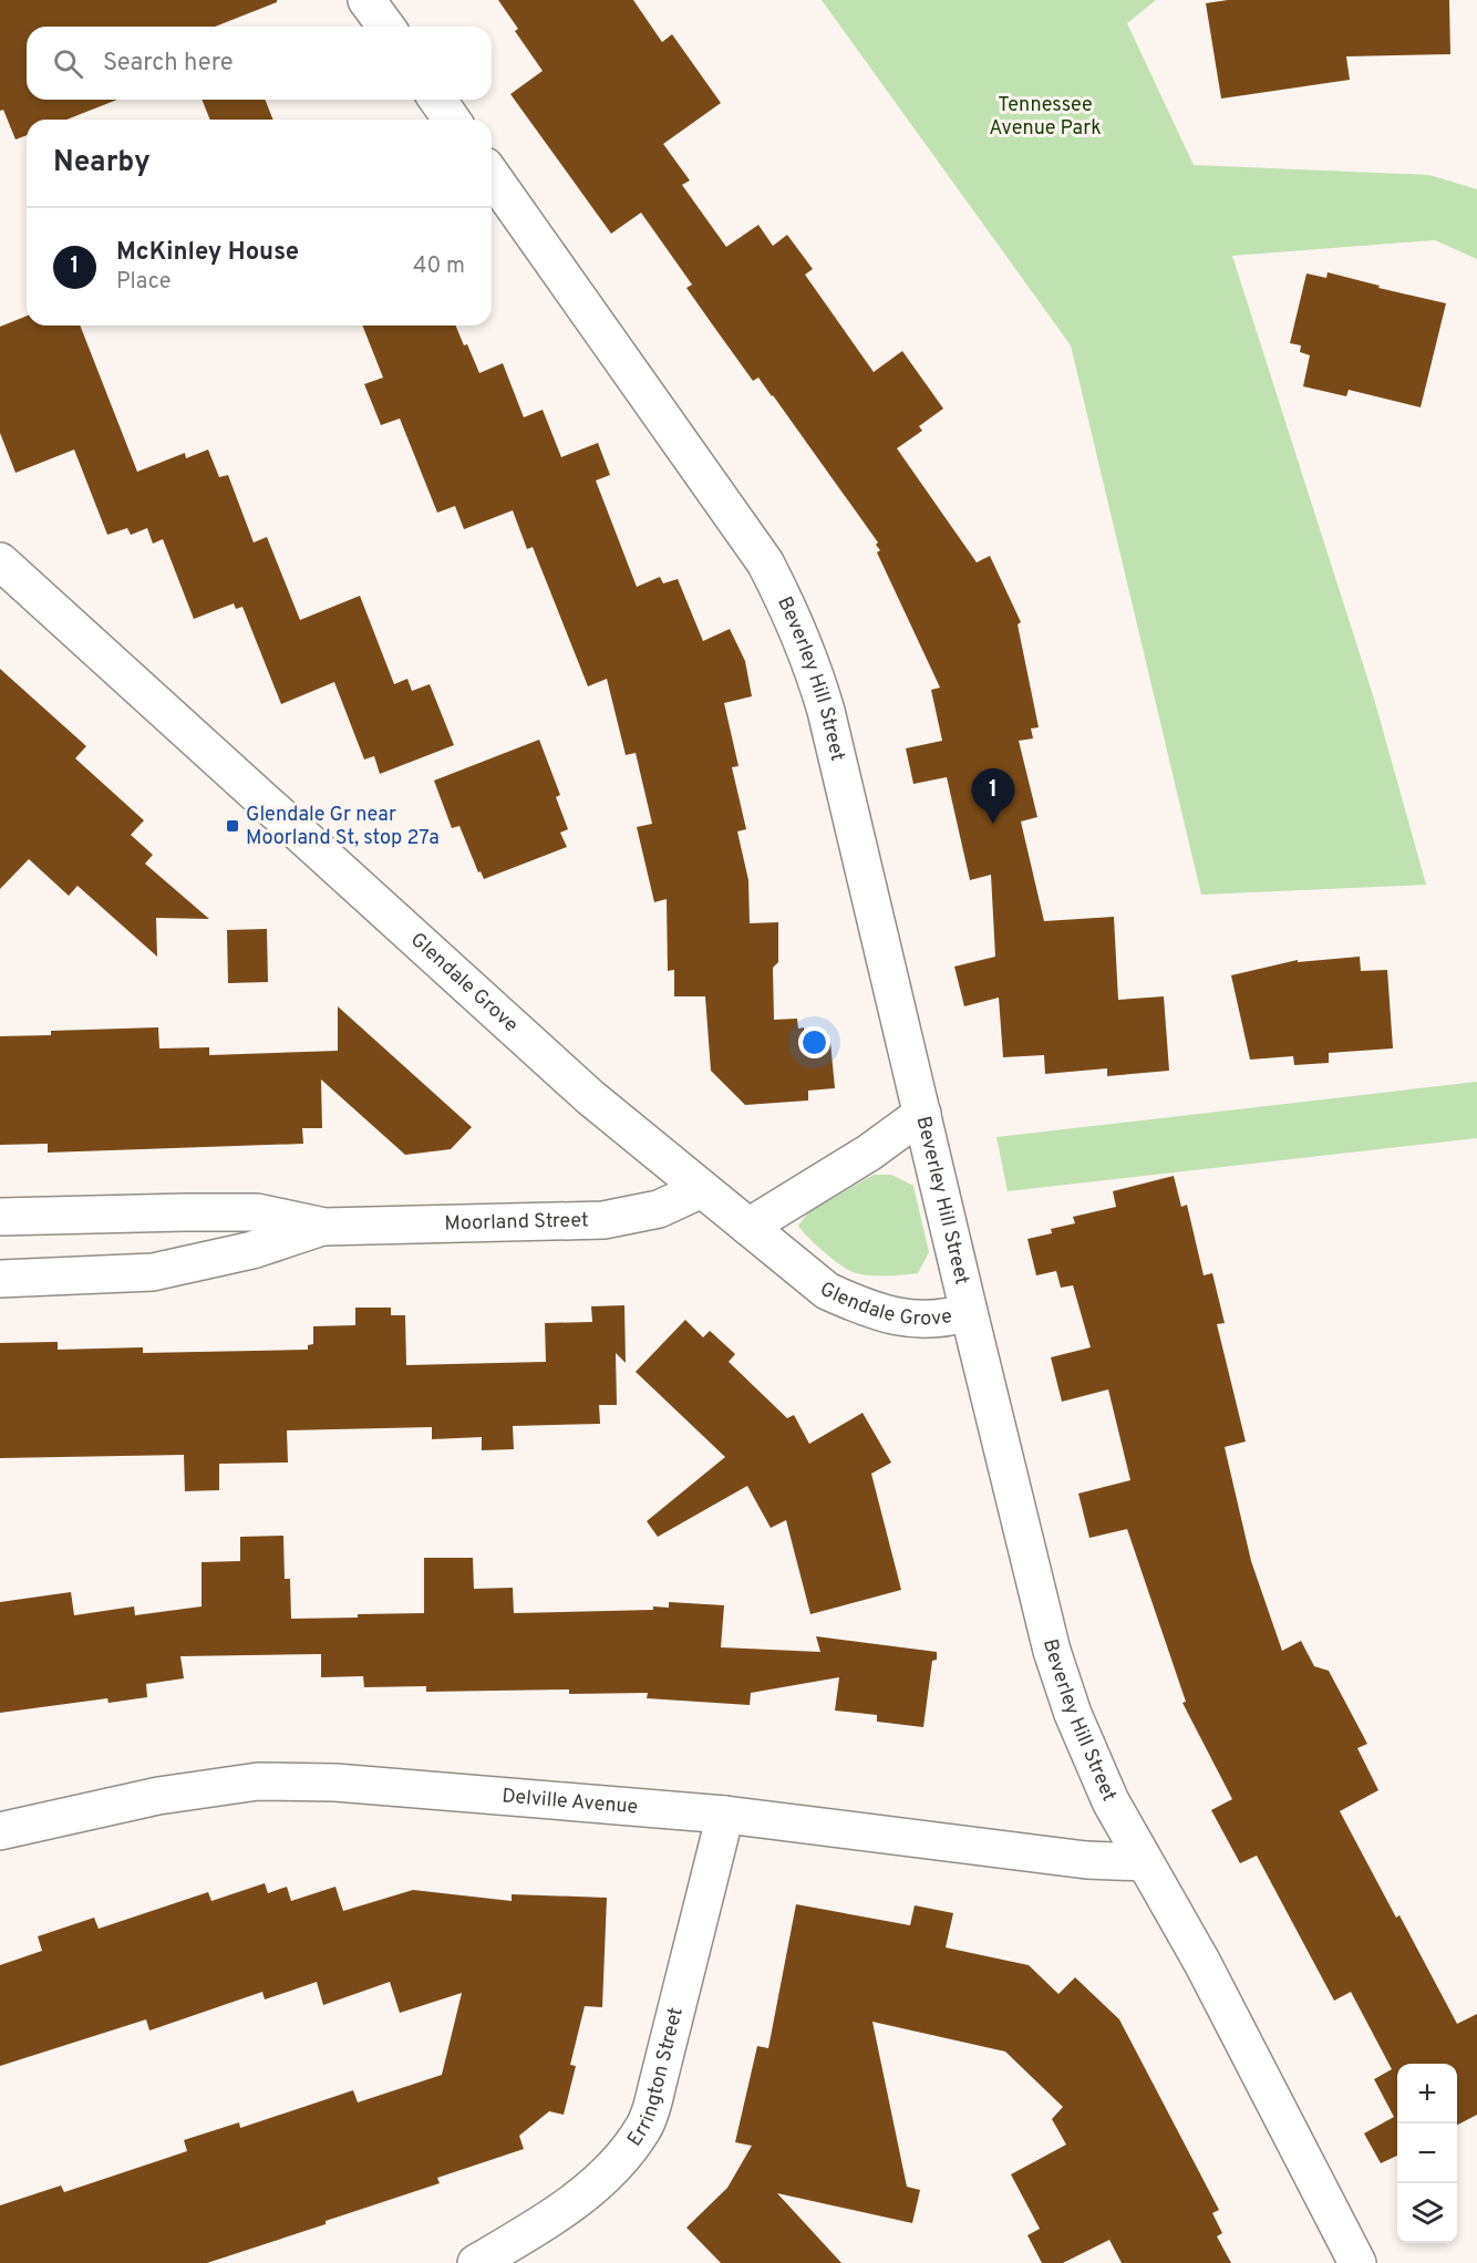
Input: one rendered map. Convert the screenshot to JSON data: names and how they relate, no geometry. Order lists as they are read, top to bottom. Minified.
{"streets":{"street":["Beverley Hill Street","Glendale Grove","Moorland Street","Delville Avenue","Errington Street"]},"crossings":[["Beverley Hill Street","Glendale Grove"],["Beverley Hill Street","Delville Avenue"],["Glendale Grove","Moorland Street"],["Delville Avenue","Errington Street"]],"parks":["Tennessee Avenue Park"],"places":{"transit":["Glendale Gr near Moorland St, stop 27a"]},"page":{"search":"Search here","heading":"Nearby","list":[{"mark":"1","name":"McKinley House","note":"Place","value":"40 m"}],"pins":"1","map_buttons":["+","−"]}}
